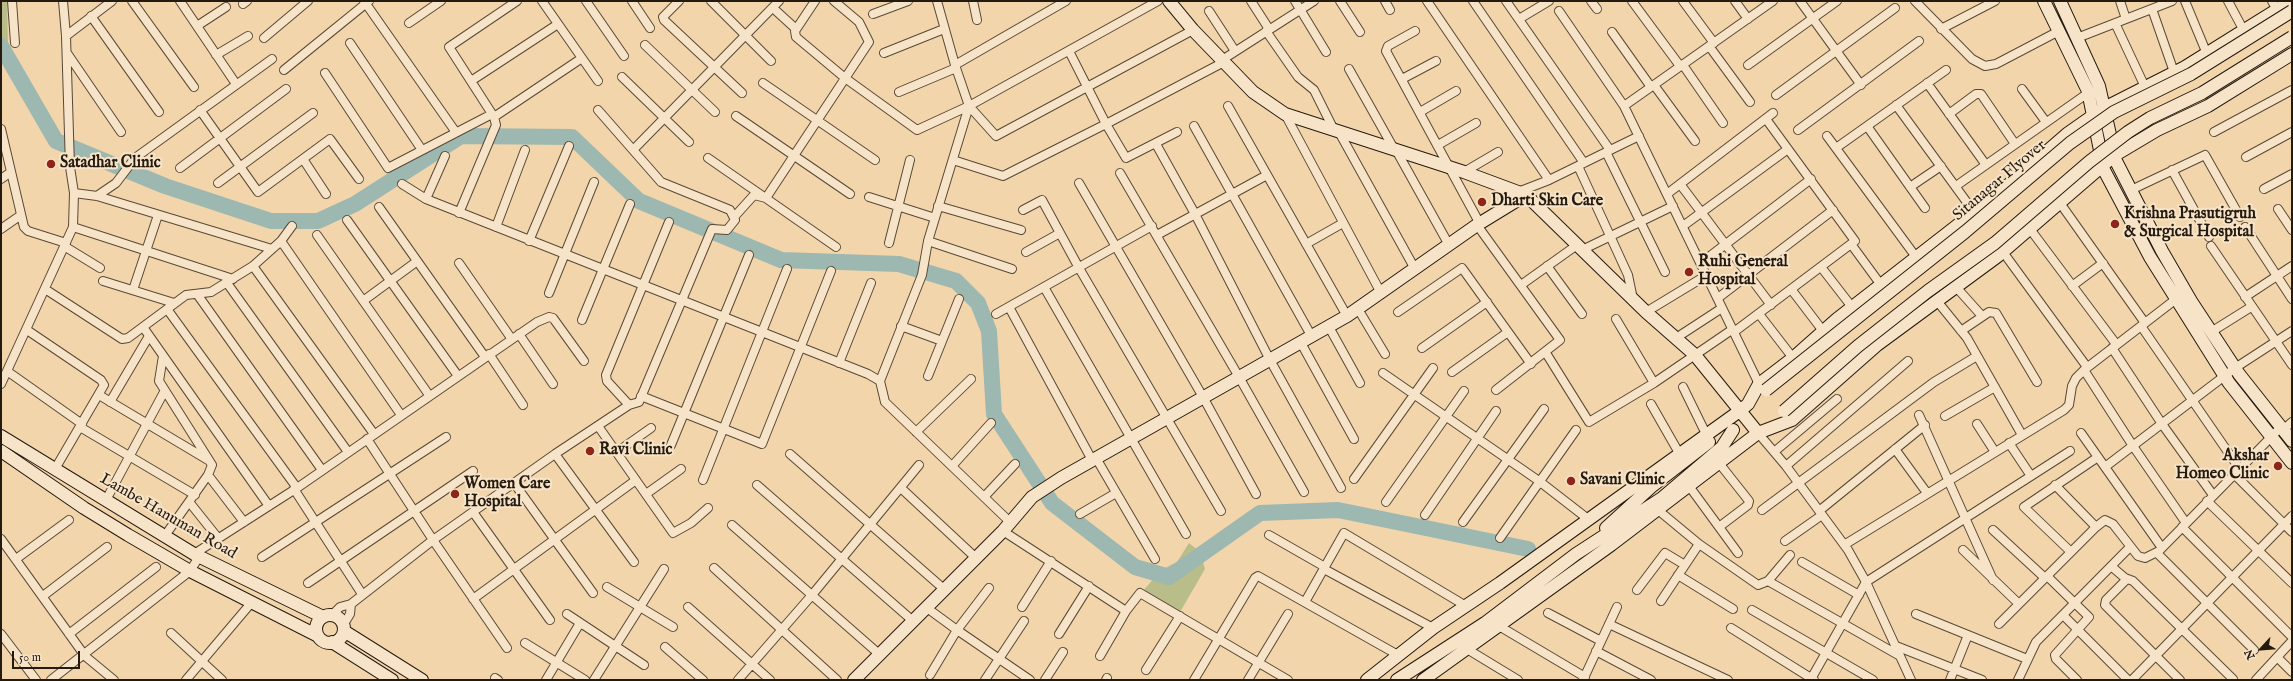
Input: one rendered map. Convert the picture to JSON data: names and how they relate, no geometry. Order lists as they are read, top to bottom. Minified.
{"streets":{"street":["Sitanagar Flyover","Lambe Hanuman Road"]},"places":["Satadhar Clinic","Dharti Skin Care","Krishna Prasutigruh & Surgical Hospital","Ruhi General Hospital","Ravi Clinic","Akshar Homeo Clinic","Savani Clinic","Women Care Hospital"],"scale_bar":"50 m","north":"bottom left"}
